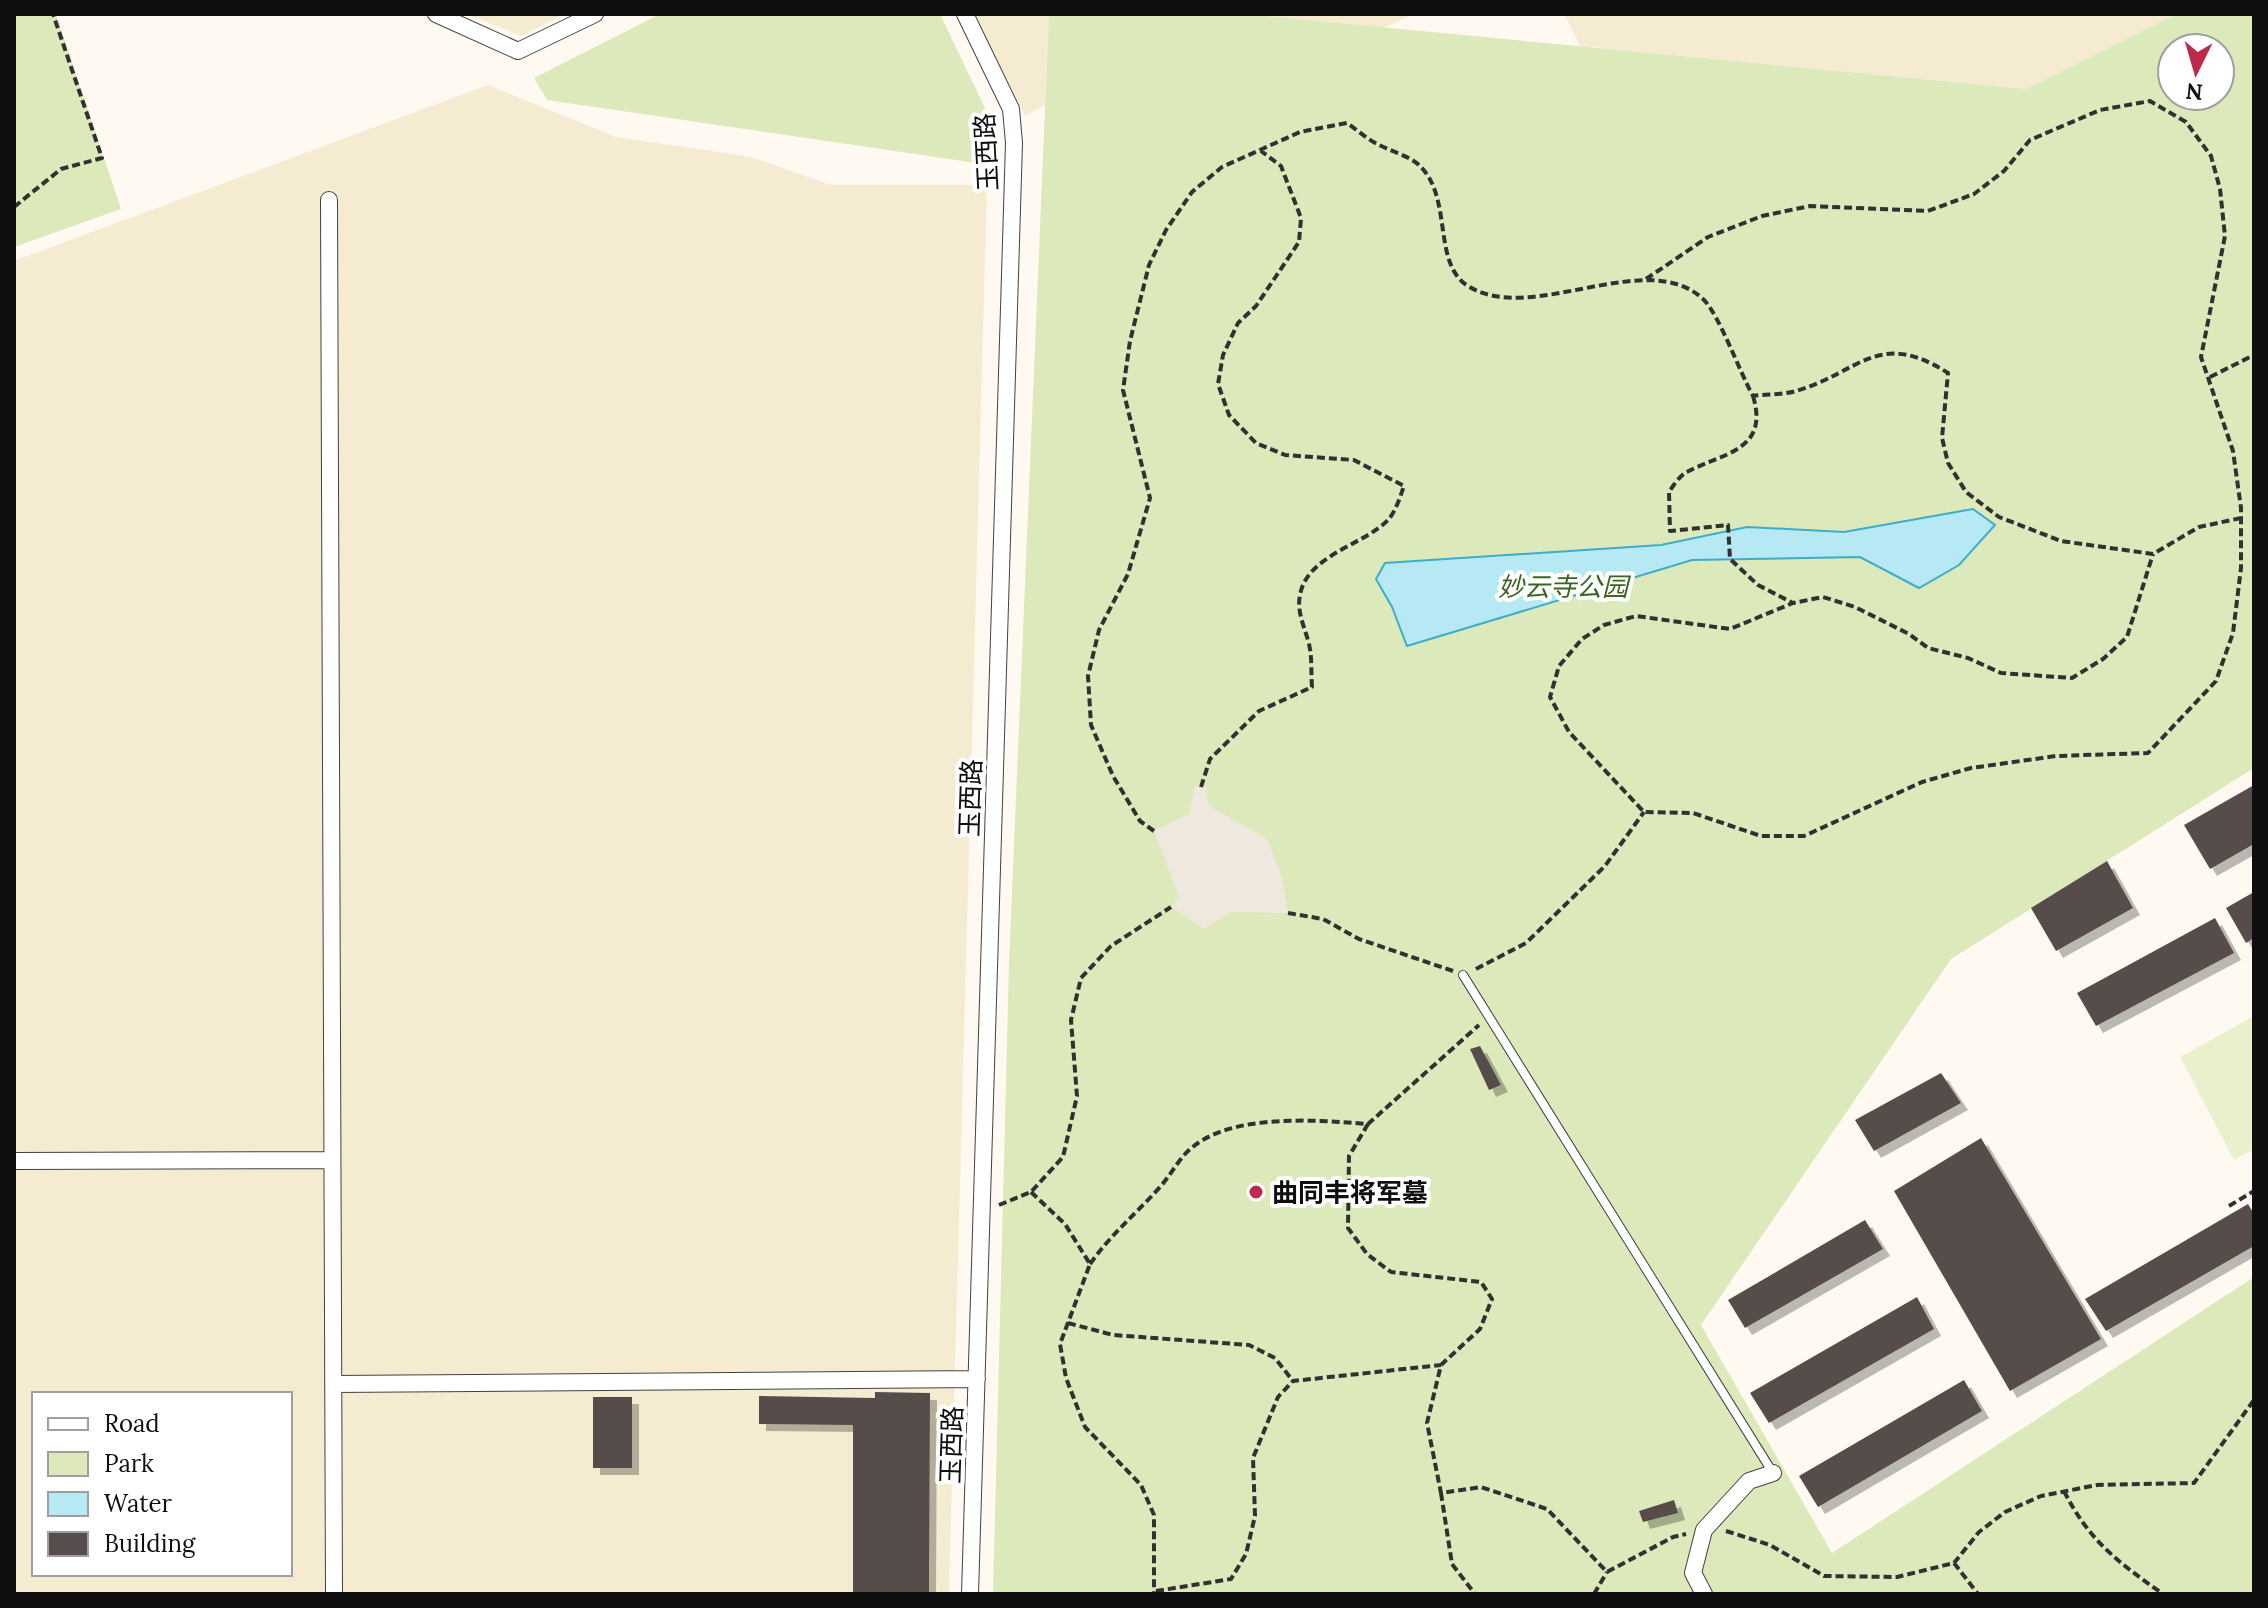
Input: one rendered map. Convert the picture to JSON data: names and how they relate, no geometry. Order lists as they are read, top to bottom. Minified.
{"streets":{"street":["玉西路"]},"parks":["妙云寺公园"],"places":["曲同丰将军墓"],"legend":["Road","Park","Water","Building"],"north":"bottom"}
